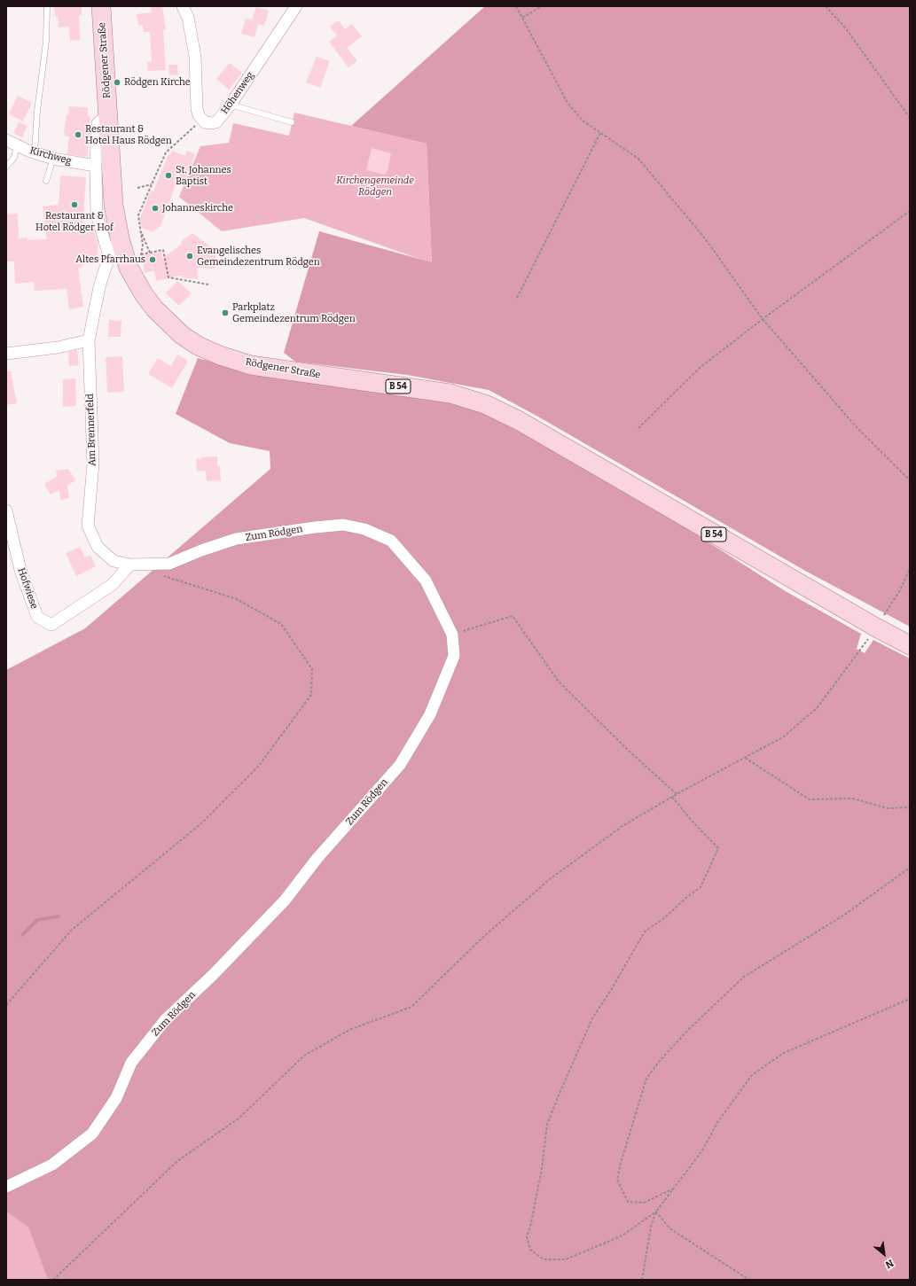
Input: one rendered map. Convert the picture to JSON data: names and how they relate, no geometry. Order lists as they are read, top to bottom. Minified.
{"streets":{"main road":["Rödgener Straße","B 54"],"street":["Höhenweg","Kirchweg","Am Brennerfeld","Zum Rödgen","Hofwiese"]},"crossings":[["Rödgener Straße","B 54"],["Rödgener Straße","Am Brennerfeld"],["Am Brennerfeld","Zum Rödgen"],["Am Brennerfeld","Hofwiese"]],"parks":["Kirchengemeinde Rödgen"],"places":["Rödgen Kirche","Restaurant & Hotel Haus Rödgen","St. Johannes Baptist","Restaurant & Hotel Rödger Hof","Johanneskirche","Evangelisches Gemeindezentrum Rödgen","Altes Pfarrhaus","Parkplatz Gemeindezentrum Rödgen"],"north":"bottom right"}
